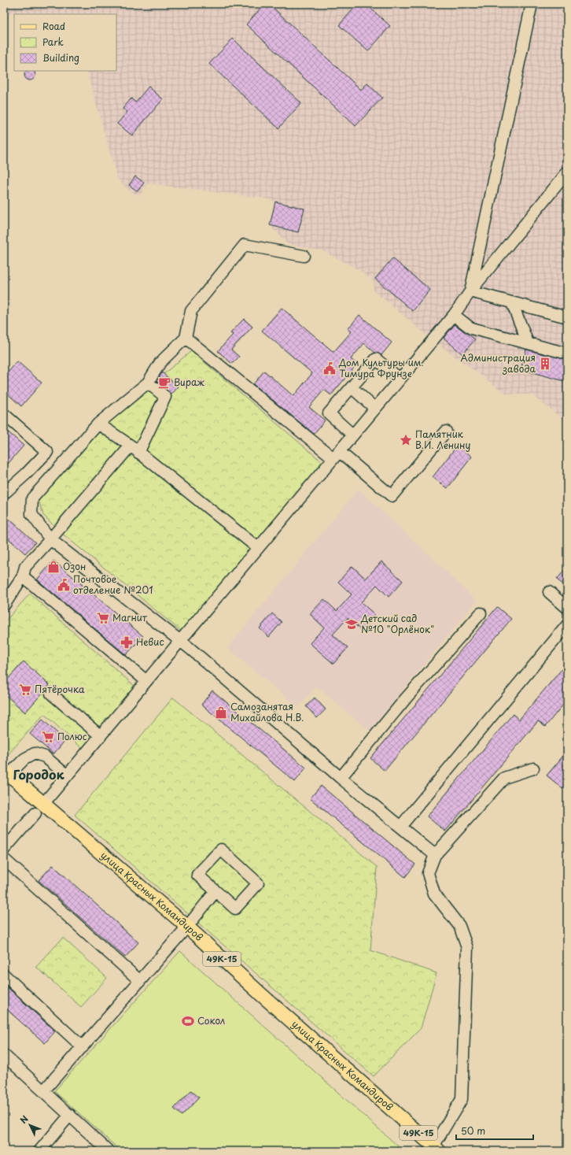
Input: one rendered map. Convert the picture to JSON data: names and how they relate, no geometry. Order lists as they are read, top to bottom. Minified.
{"streets":{"main road":["улица Красных Командиров","49К-15"]},"districts":["Городок"],"places":{"building":["Администрация завода"],"public building":["Дом Культуры им. Тимура Фрунзе","Почтовое отделение №201"],"cafe":["Вираж"],"place":["Памятник В.И. Ленину"],"shop":["Озон","Самозанятая Михайлова Н.В."],"supermarket":["Магнит","Пятёрочка","Полюс"],"school or university":["Детский сад №10 \"Орлёнок\""],"pharmacy":["Невис"],"sports":["Сокол"]},"legend":["Road","Park","Building"],"scale_bar":"50 m","north":"top left"}
